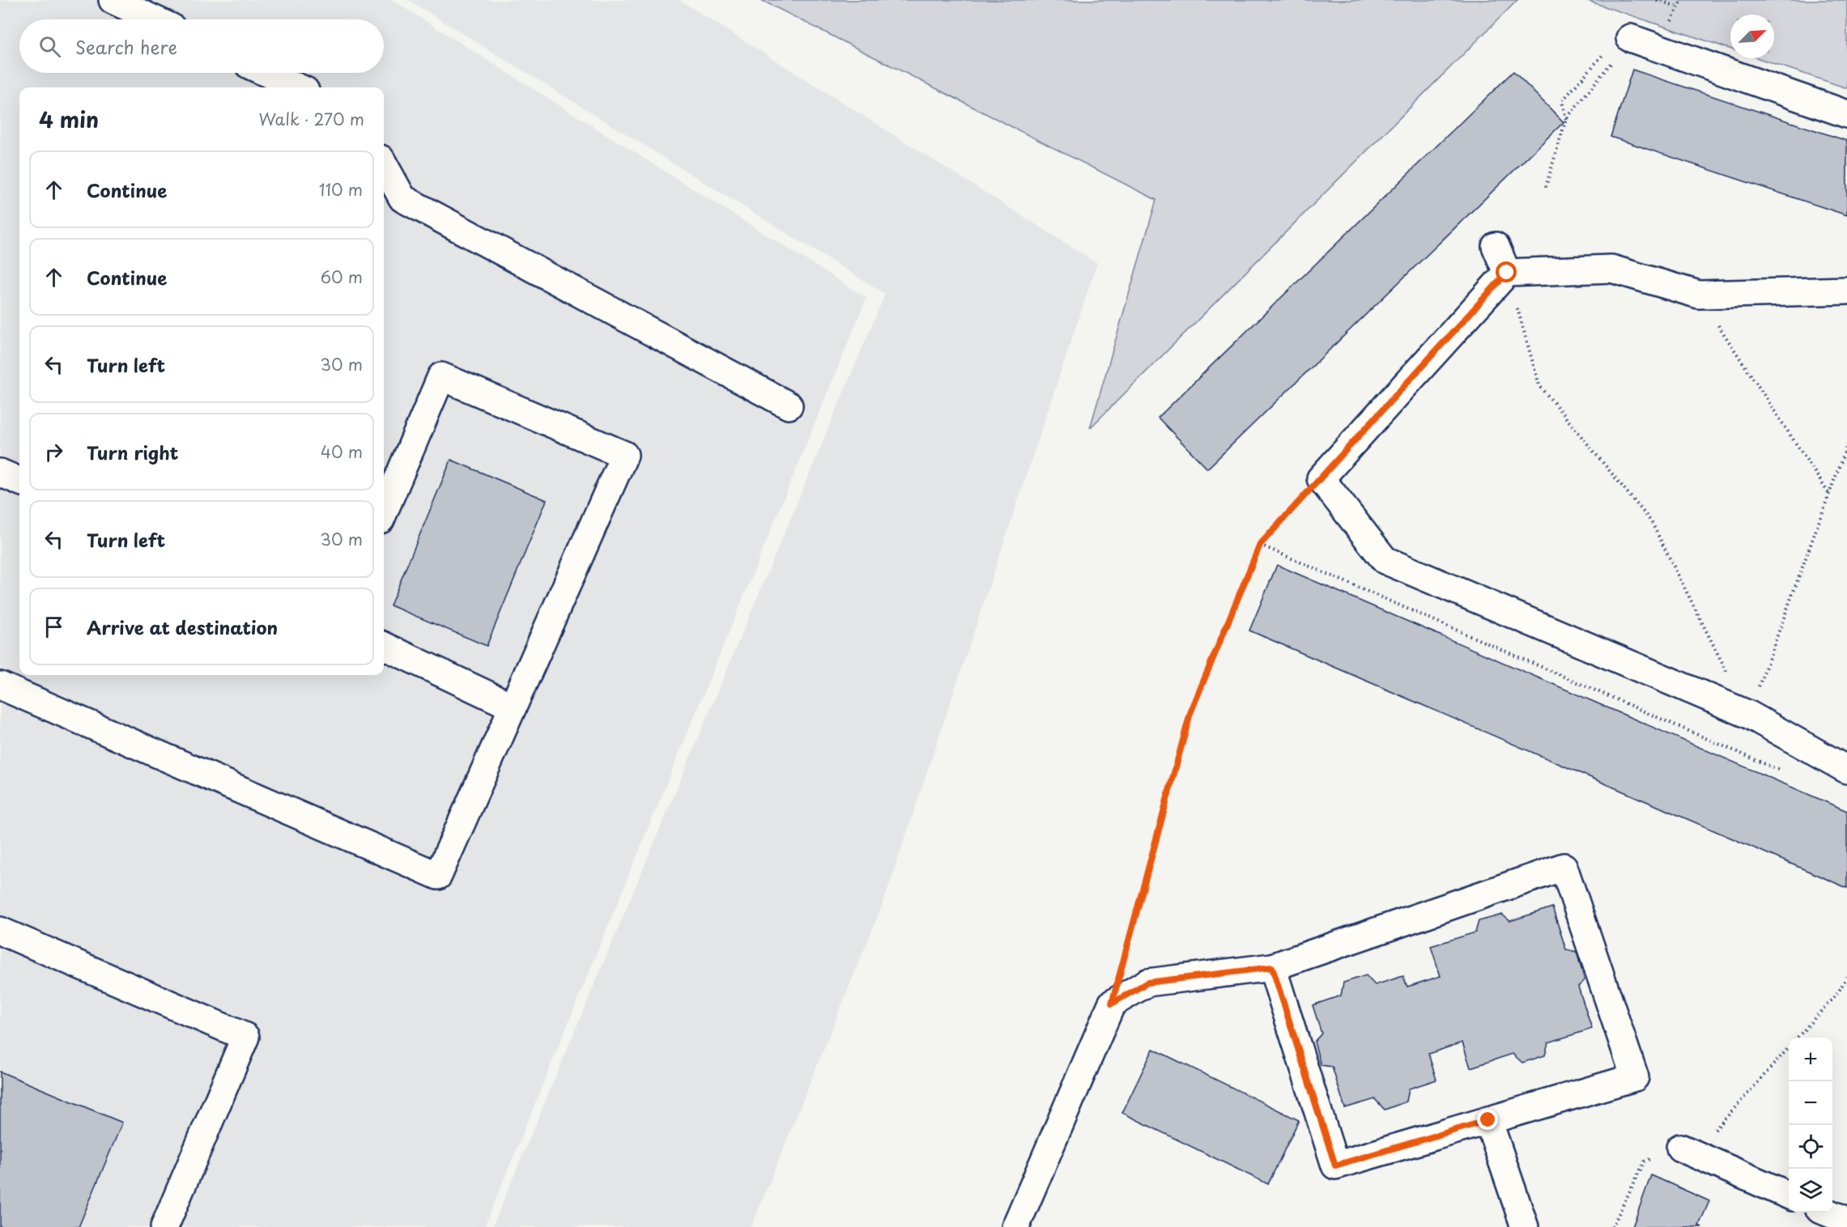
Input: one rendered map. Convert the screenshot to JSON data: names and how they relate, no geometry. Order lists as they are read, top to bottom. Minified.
{"north":"top right","page":{"search":"Search here","heading":["4 min","Walk · 270 m"],"list":[["Continue","110 m"],["Continue","60 m"],["Turn left","30 m"],["Turn right","40 m"],["Turn left","30 m"],"Arrive at destination"],"map_buttons":["+","−"]}}
